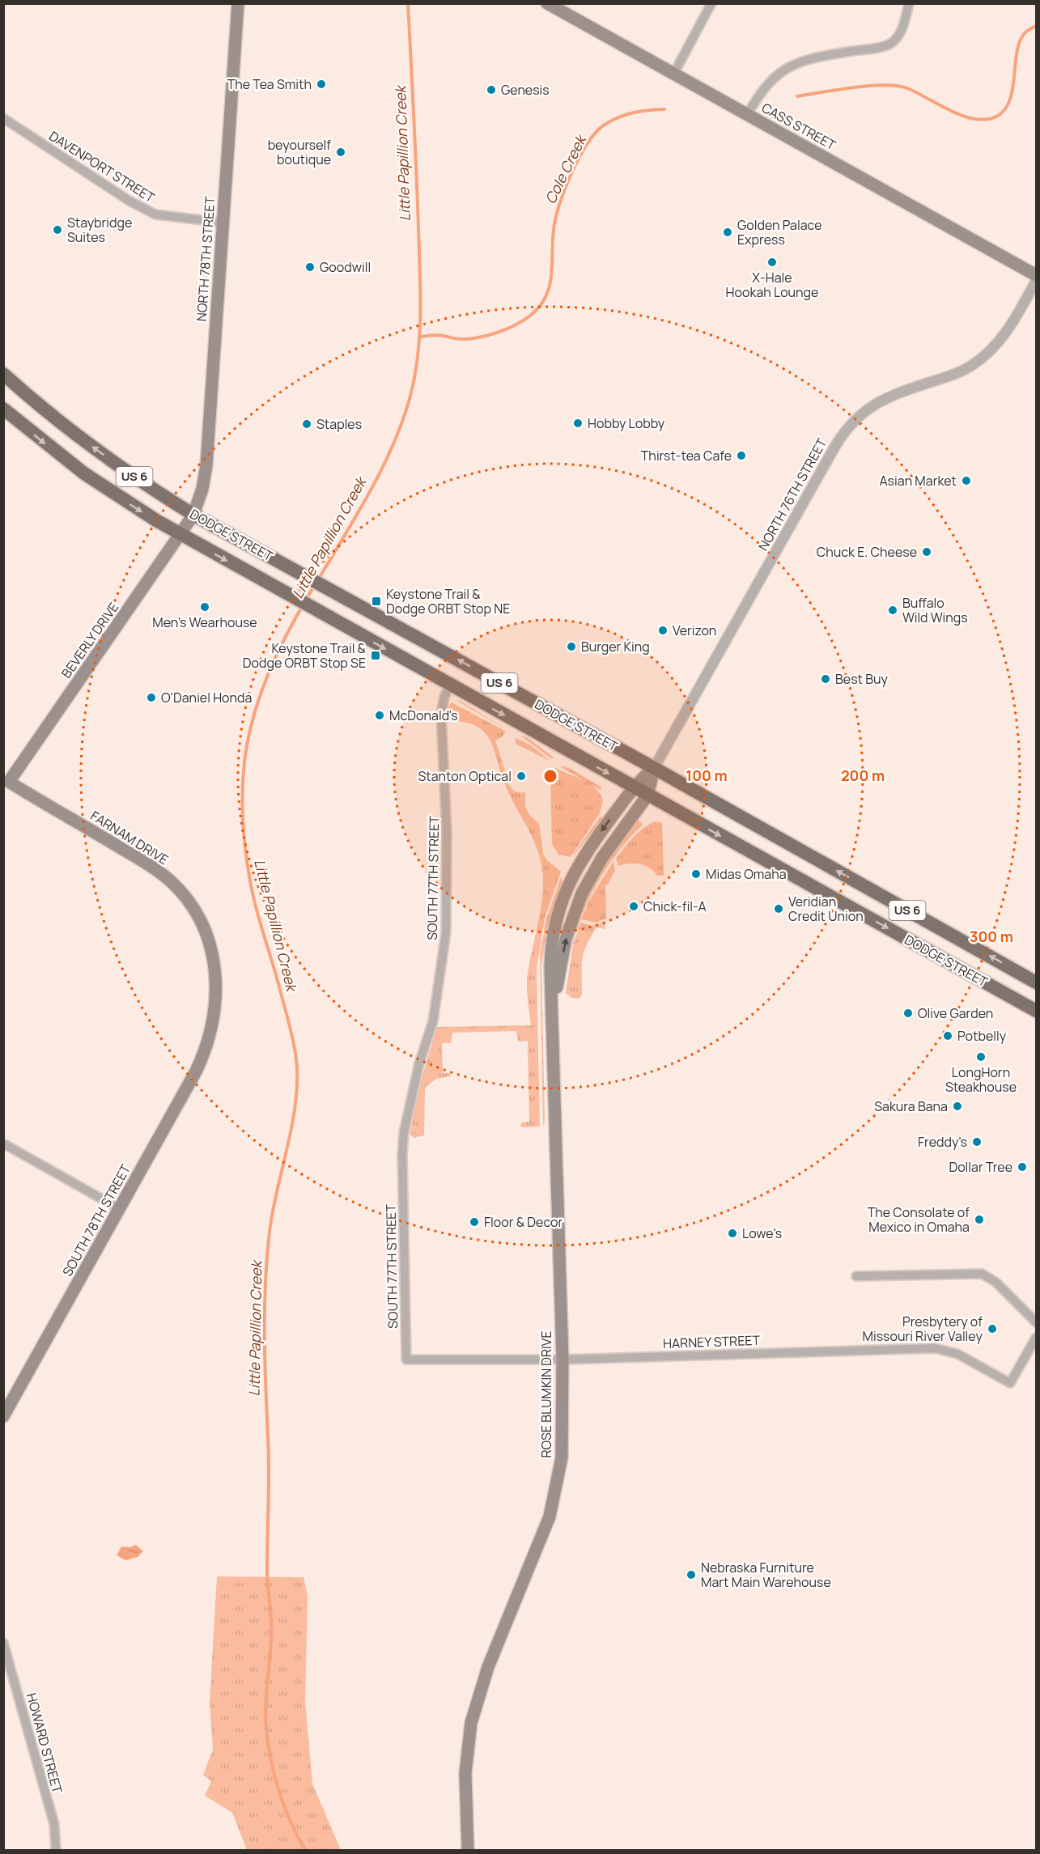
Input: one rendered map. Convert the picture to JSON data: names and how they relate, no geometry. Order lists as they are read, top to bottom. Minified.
{"streets":{"highway":["US 6","DODGE STREET"],"main road":["CASS STREET","NORTH 78TH STREET","NORTH 76TH STREET","BEVERLY DRIVE","FARNAM DRIVE","SOUTH 78TH STREET","ROSE BLUMKIN DRIVE"],"street":["DAVENPORT STREET","SOUTH 77TH STREET","HARNEY STREET","HOWARD STREET"]},"crossings":[["DAVENPORT STREET","NORTH 78TH STREET"],["NORTH 78TH STREET","DODGE STREET"],["NORTH 78TH STREET","BEVERLY DRIVE"],["NORTH 76TH STREET","DODGE STREET"],["NORTH 76TH STREET","ROSE BLUMKIN DRIVE"],["DODGE STREET","BEVERLY DRIVE"],["DODGE STREET","SOUTH 77TH STREET"],["DODGE STREET","ROSE BLUMKIN DRIVE"],["BEVERLY DRIVE","FARNAM DRIVE"],["FARNAM DRIVE","SOUTH 78TH STREET"],["SOUTH 77TH STREET","HARNEY STREET"],["HARNEY STREET","ROSE BLUMKIN DRIVE"]],"water":["Little Papillion Creek","Cole Creek"],"places":{"other":["The Tea Smith","Genesis","beyourself boutique","Staybridge Suites","Golden Palace Express","X-Hale Hookah Lounge","Goodwill","Hobby Lobby","Staples","Thirst-tea Cafe","Asian Market","Chuck E. Cheese","Men's Wearhouse","Buffalo Wild Wings","Verizon","Burger King","Best Buy","O'Daniel Honda","McDonald's","Stanton Optical","Midas Omaha","Chick-fil-A","Veridian Credit Union","Olive Garden","Potbelly","LongHorn Steakhouse","Sakura Bana","Freddy's","Dollar Tree","The Consolate of Mexico in Omaha","Floor & Decor","Lowe's","Presbytery of Missouri River Valley","Nebraska Furniture Mart Main Warehouse"],"transit":["Keystone Trail & Dodge ORBT Stop NE","Keystone Trail & Dodge ORBT Stop SE"]},"rings":["100 m","200 m","300 m"]}
